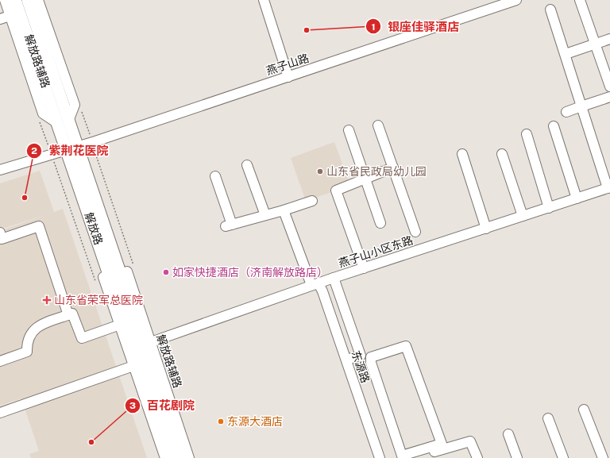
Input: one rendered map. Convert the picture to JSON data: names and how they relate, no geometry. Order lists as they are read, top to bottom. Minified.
{"streets":{"main road":["解放路"],"street":["解放路辅路","燕子山路","燕子山小区东路","东源路"]},"crossings":[["解放路辅路","解放路"],["解放路辅路","燕子山小区东路"],["燕子山路","解放路"],["燕子山小区东路","东源路"]],"places":{"other":["银座佳驿酒店","山东省民政局幼儿园","紫荆花医院","如家快捷酒店（济南解放路店）","东源大酒店","百花剧院"],"health":["山东省荣军总医院"]}}
